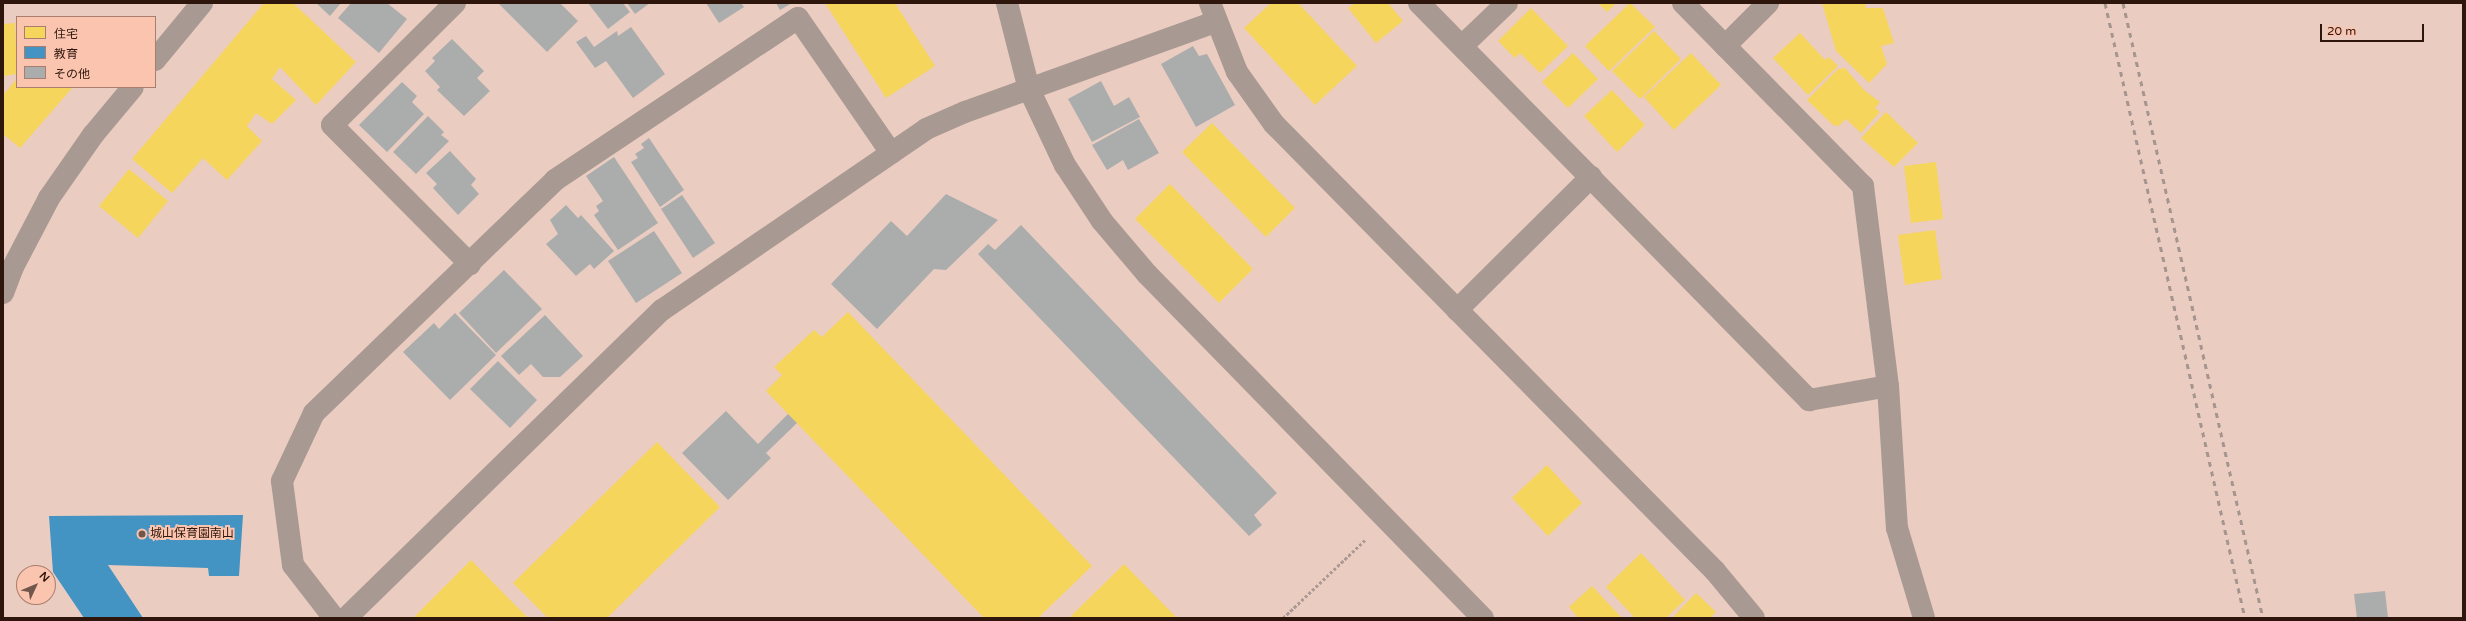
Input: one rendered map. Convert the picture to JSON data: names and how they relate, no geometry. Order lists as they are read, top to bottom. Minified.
{"places":["城山保育園南山"],"legend":["住宅","教育","その他"],"scale_bar":"20 m","north":"top right"}
